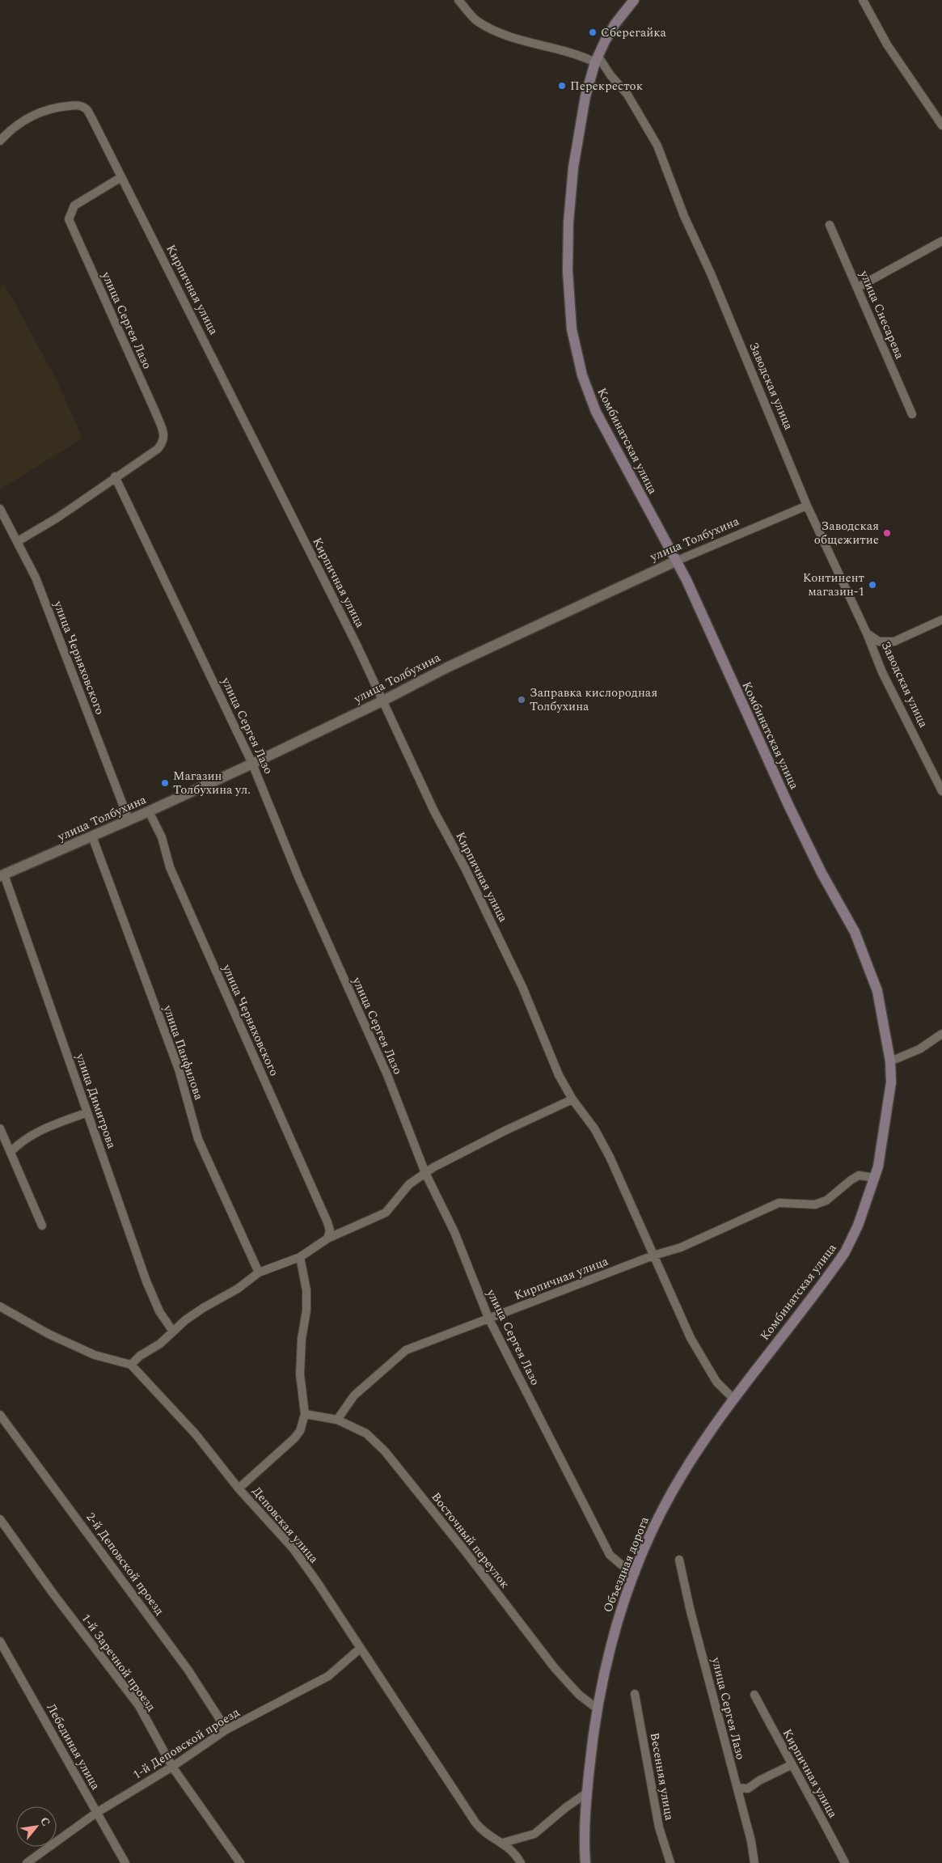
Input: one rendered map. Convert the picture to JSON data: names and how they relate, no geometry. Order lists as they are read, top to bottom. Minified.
{"streets":{"main road":["Комбинатская улица","Объездная дорога"],"street":["Кирпичная улица","улица Снесарева","улица Сергея Лазо","Заводская улица","улица Толбухина","улица Черняховского","улица Панфилова","улица Димитрова","Деповская улица","Восточный переулок","2-й Деповской проезд","1-й Заречной проезд","1-й Деповской проезд","Лебединая улица","Весенняя улица"]},"crossings":[["Кирпичная улица","улица Сергея Лазо"],["Кирпичная улица","Комбинатская улица"],["Кирпичная улица","улица Толбухина"],["Кирпичная улица","Восточный переулок"],["улица Сергея Лазо","улица Толбухина"],["улица Сергея Лазо","улица Черняховского"],["улица Сергея Лазо","Объездная дорога"],["Заводская улица","Комбинатская улица"],["Заводская улица","улица Толбухина"],["Комбинатская улица","улица Толбухина"],["Комбинатская улица","Объездная дорога"],["улица Толбухина","улица Черняховского"],["улица Толбухина","улица Панфилова"],["улица Толбухина","улица Димитрова"],["Деповская улица","1-й Деповской проезд"],["Восточный переулок","Объездная дорога"],["2-й Деповской проезд","1-й Деповской проезд"],["1-й Заречной проезд","1-й Деповской проезд"],["1-й Деповской проезд","Лебединая улица"]],"places":["Сберегайка","Перекресток","Заводская общежитие","Континент магазин-1","Заправка кислородная Толбухина","Магазин Толбухина ул."],"north":"top right"}
